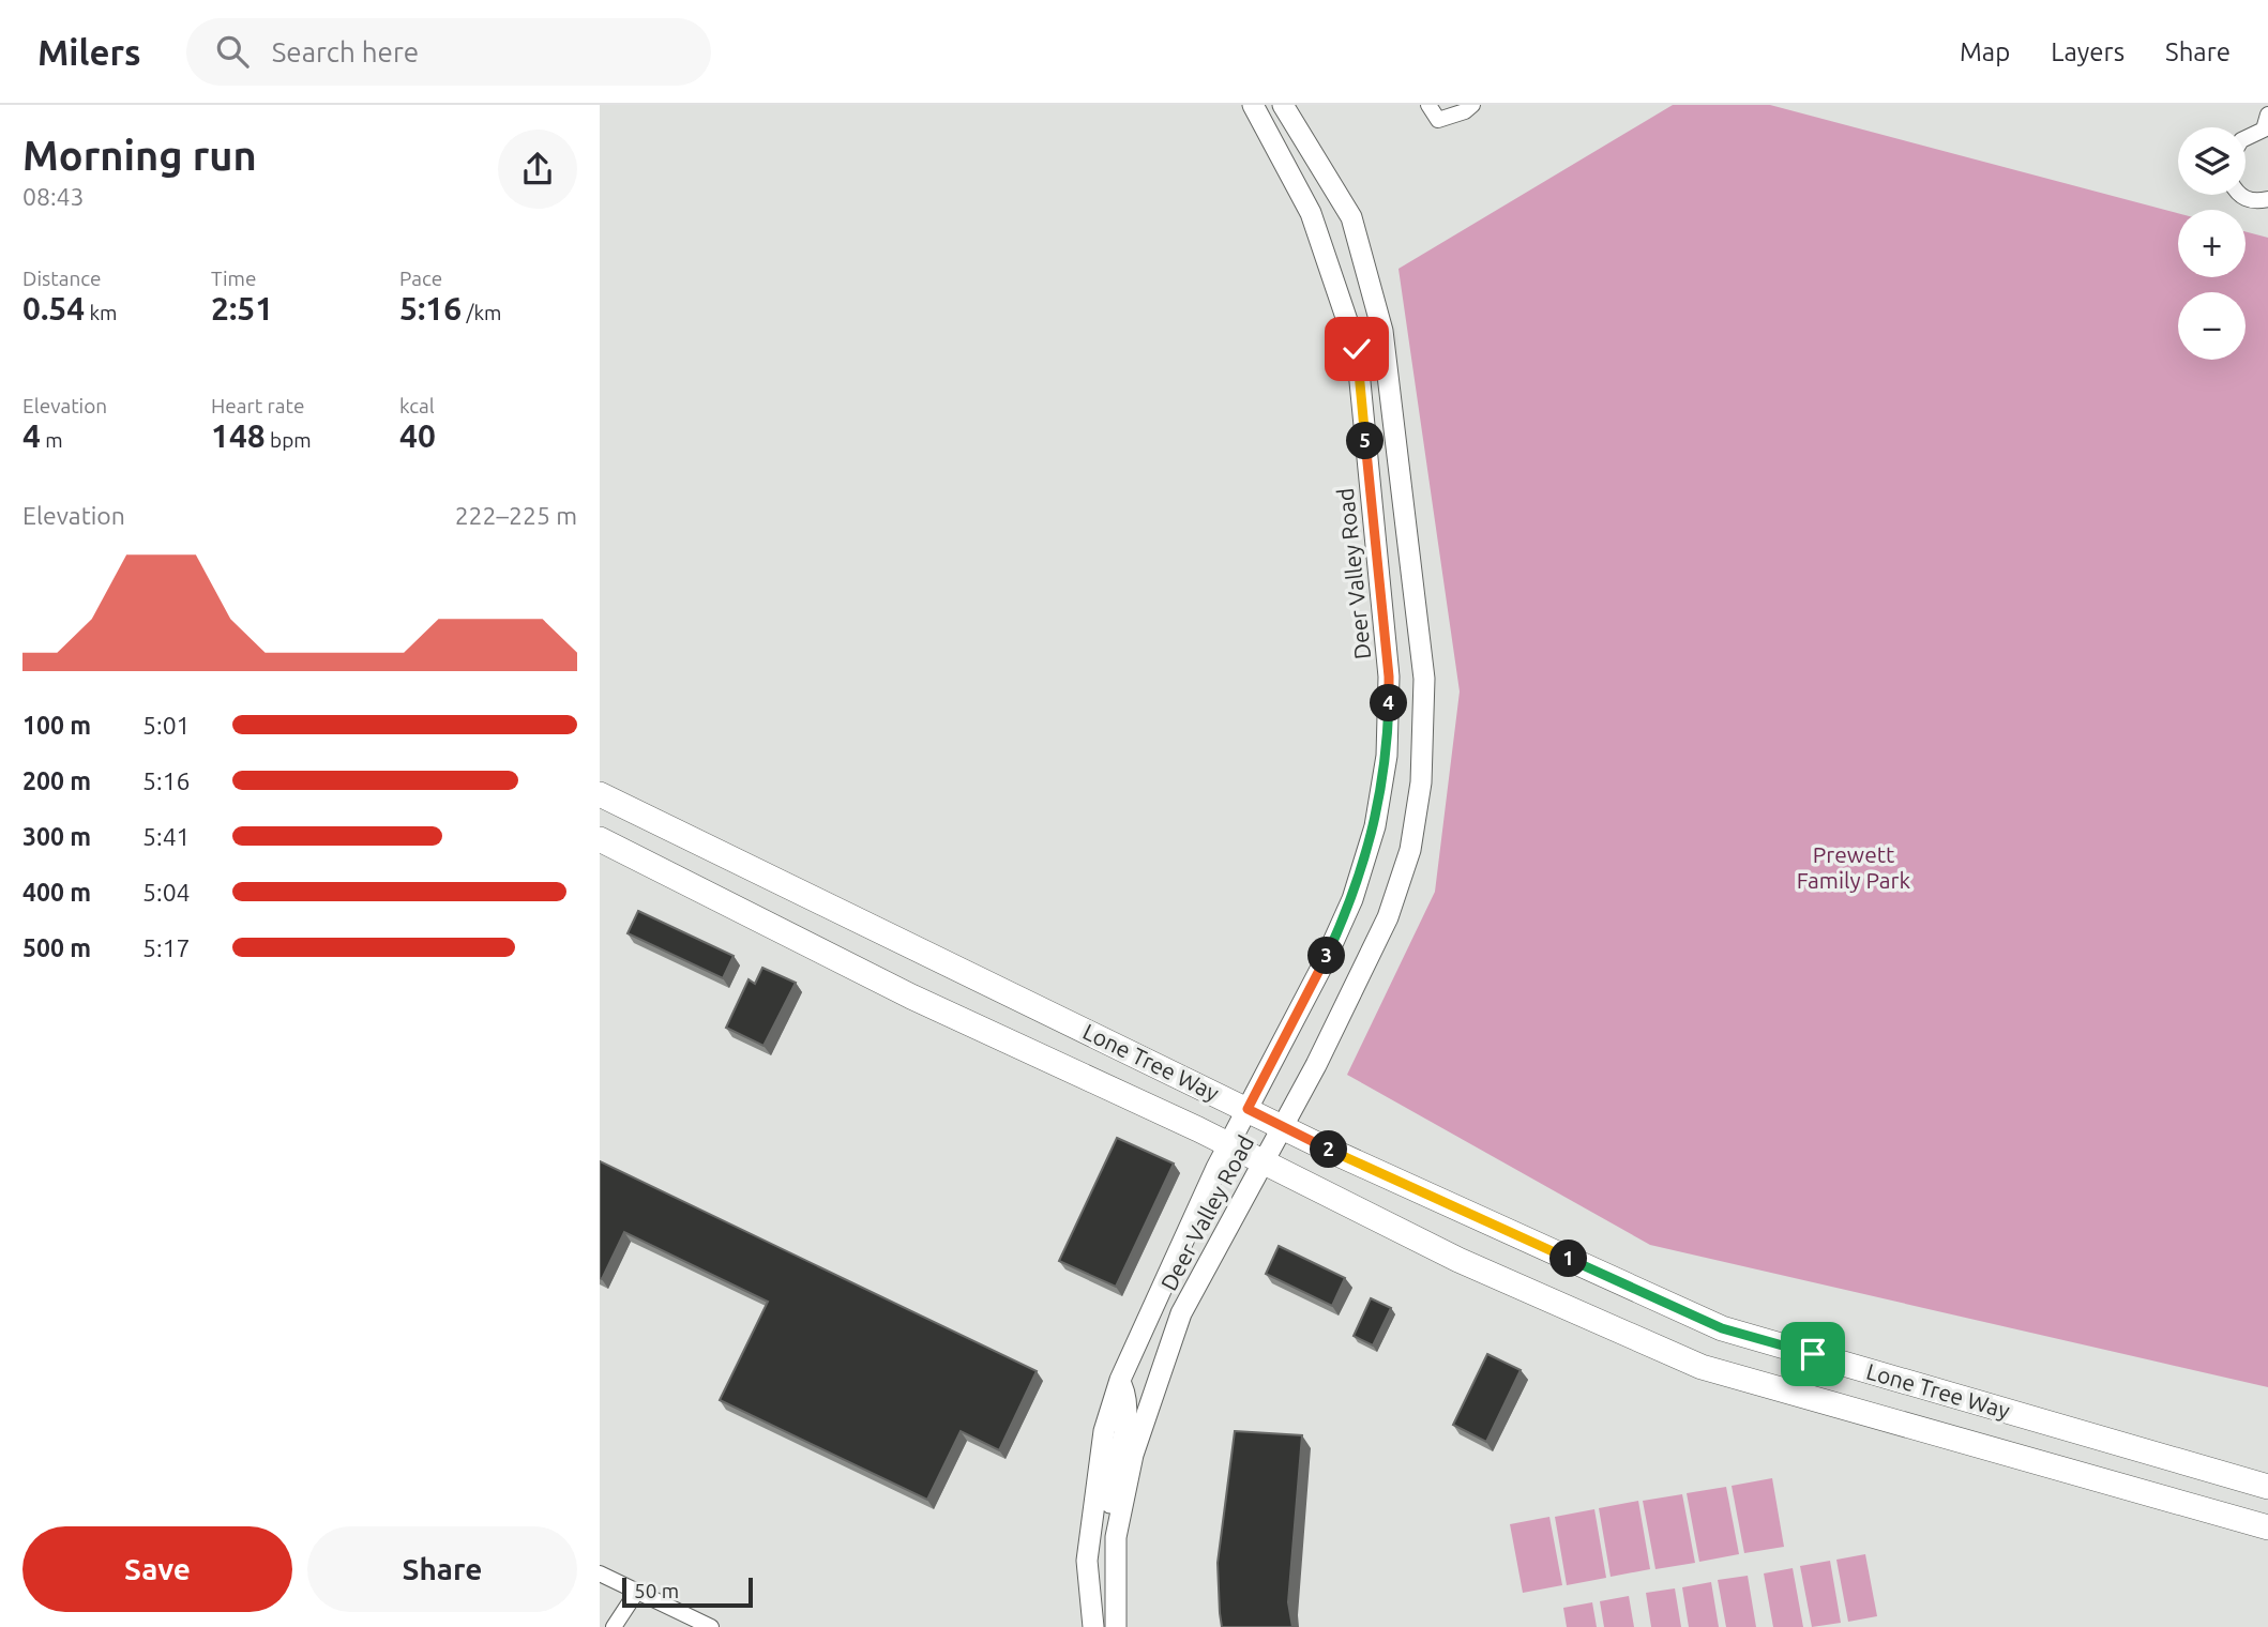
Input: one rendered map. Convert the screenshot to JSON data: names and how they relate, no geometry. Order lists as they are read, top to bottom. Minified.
{"streets":{"main road":["Deer Valley Road","Lone Tree Way"]},"crossings":[["Deer Valley Road","Lone Tree Way"]],"parks":["Prewett Family Park"],"scale_bar":"50 m","page":{"header":"Milers","search":"Search here","nav":["Map","Layers","Share"],"heading":["Morning run","08:43"],"map_buttons":["+","−"],"stats":[["Distance","0.54 km"],["Time","2:51"],["Pace","5:16 /km"],["Elevation","4 m"],["Heart rate","148 bpm"],["kcal","40"]],"pins":["5","4","3","2","1"],"chart":["Elevation","222–225 m"],"list":[{"name":"100 m","note":"5:01"},{"name":"200 m","note":"5:16"},{"name":"300 m","note":"5:41"},{"name":"400 m","note":"5:04"},{"name":"500 m","note":"5:17"}],"buttons":["Save","Share"],"scale":"50 m"}}
